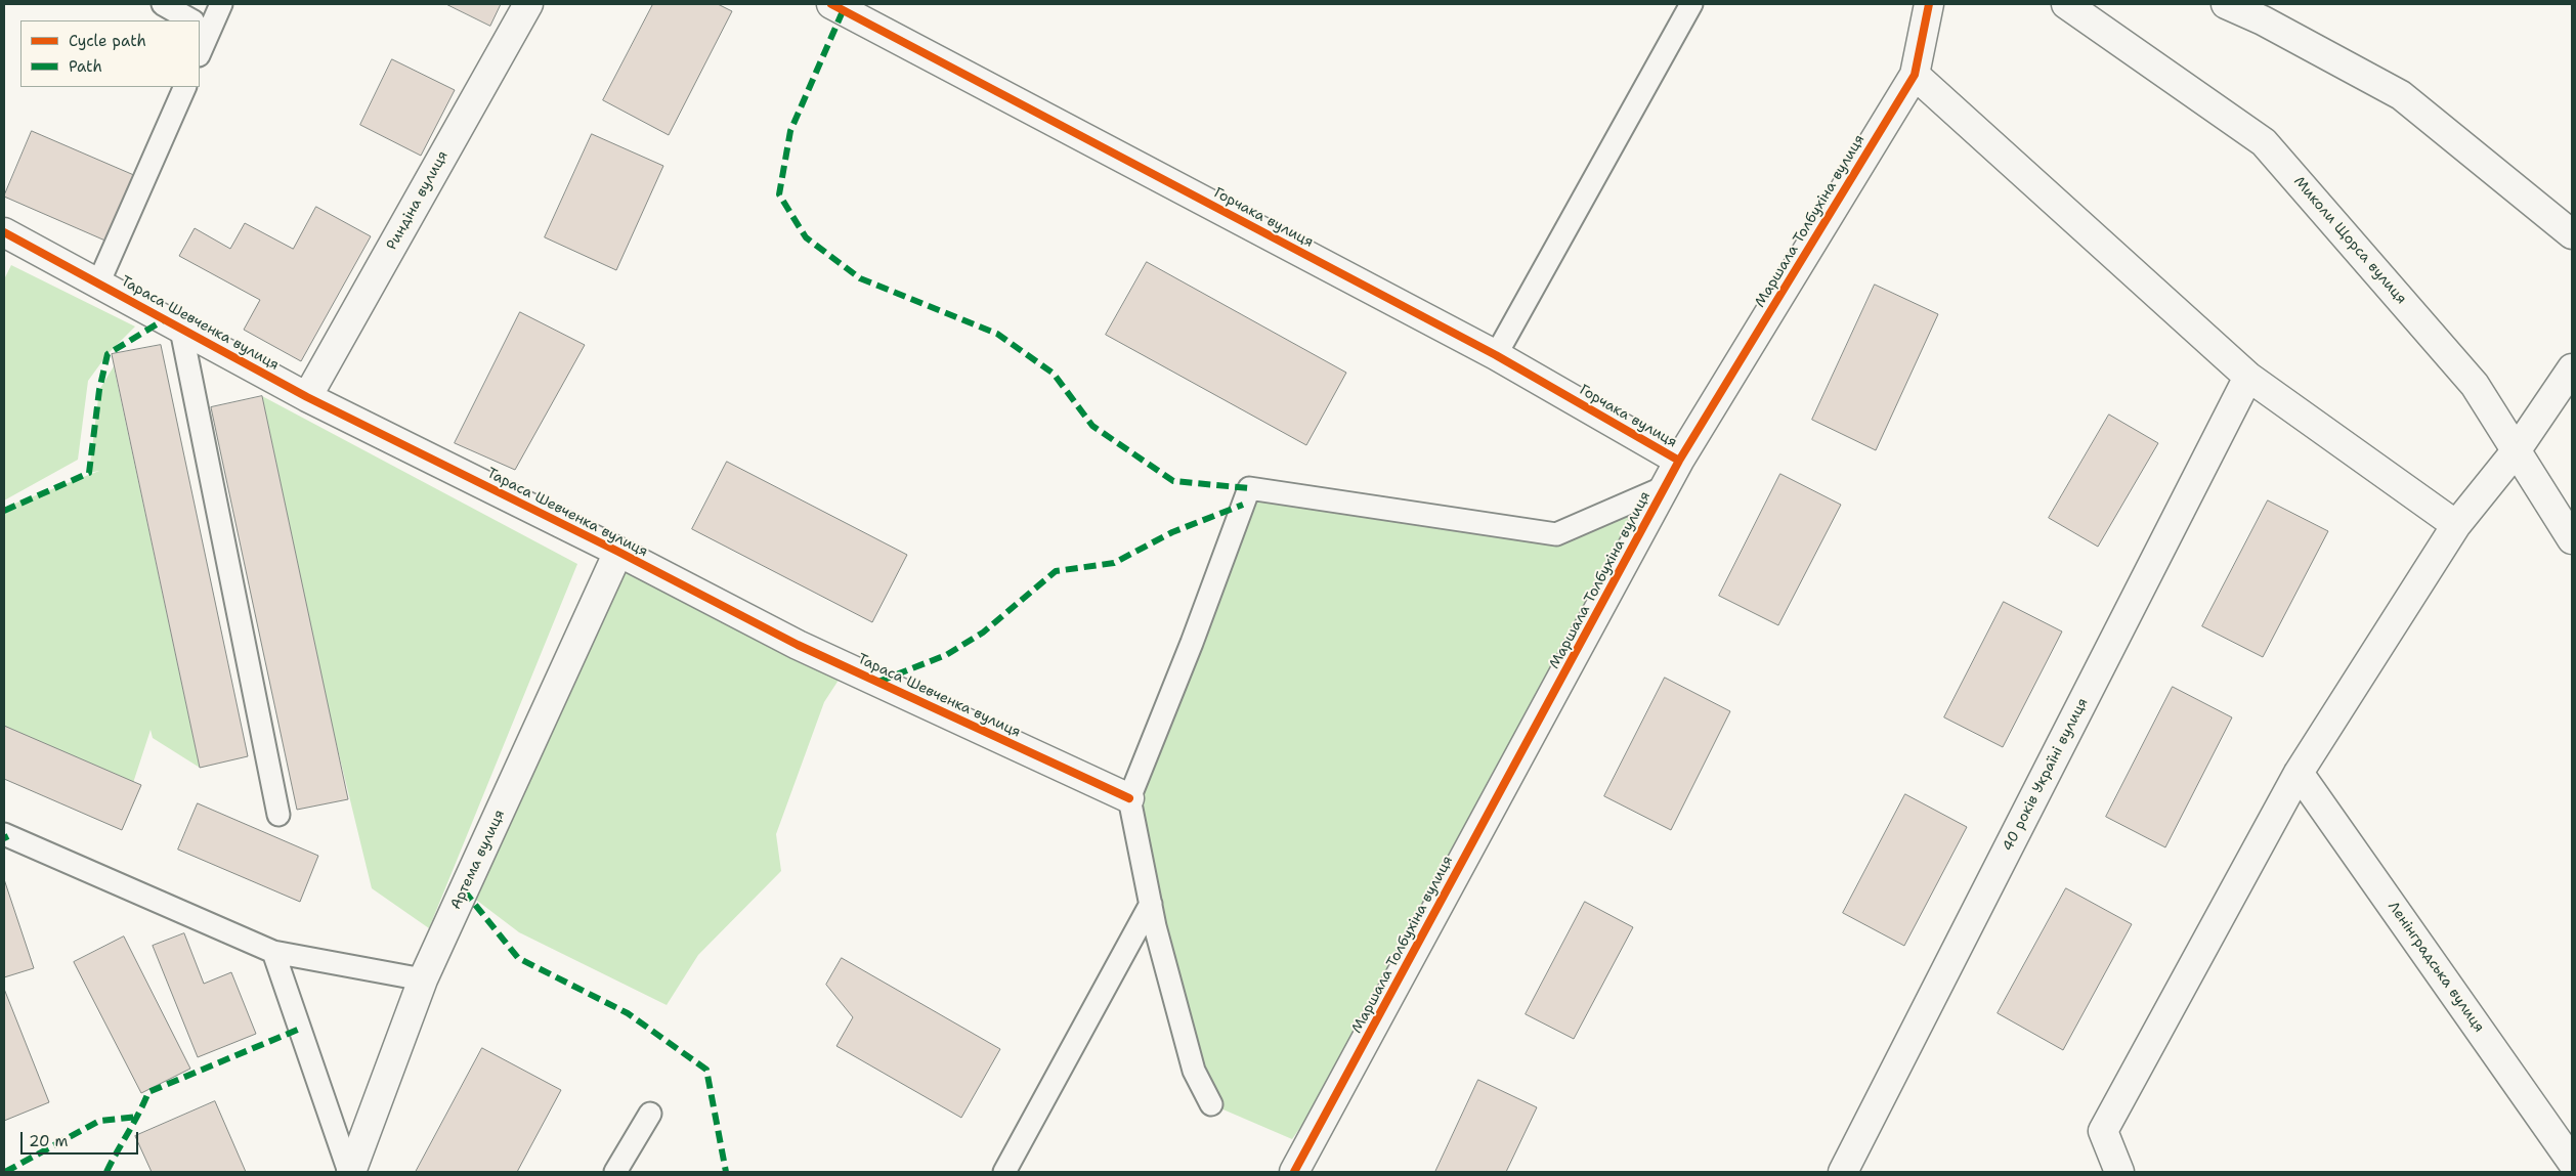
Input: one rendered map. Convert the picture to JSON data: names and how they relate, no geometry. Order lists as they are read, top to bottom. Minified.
{"streets":{"main road":["Риндіна вулиця","Горчака вулиця","Маршала Толбухіна вулиця","Миколи Щорса вулиця","Тараса Шевченка вулиця","40 років Україні вулиця","Артема вулиця","Ленінградська вулиця"]},"crossings":[["Риндіна вулиця","Тараса Шевченка вулиця"],["Горчака вулиця","Маршала Толбухіна вулиця"],["Тараса Шевченка вулиця","Артема вулиця"]],"legend":["Cycle path","Path"],"scale_bar":"20 m"}
